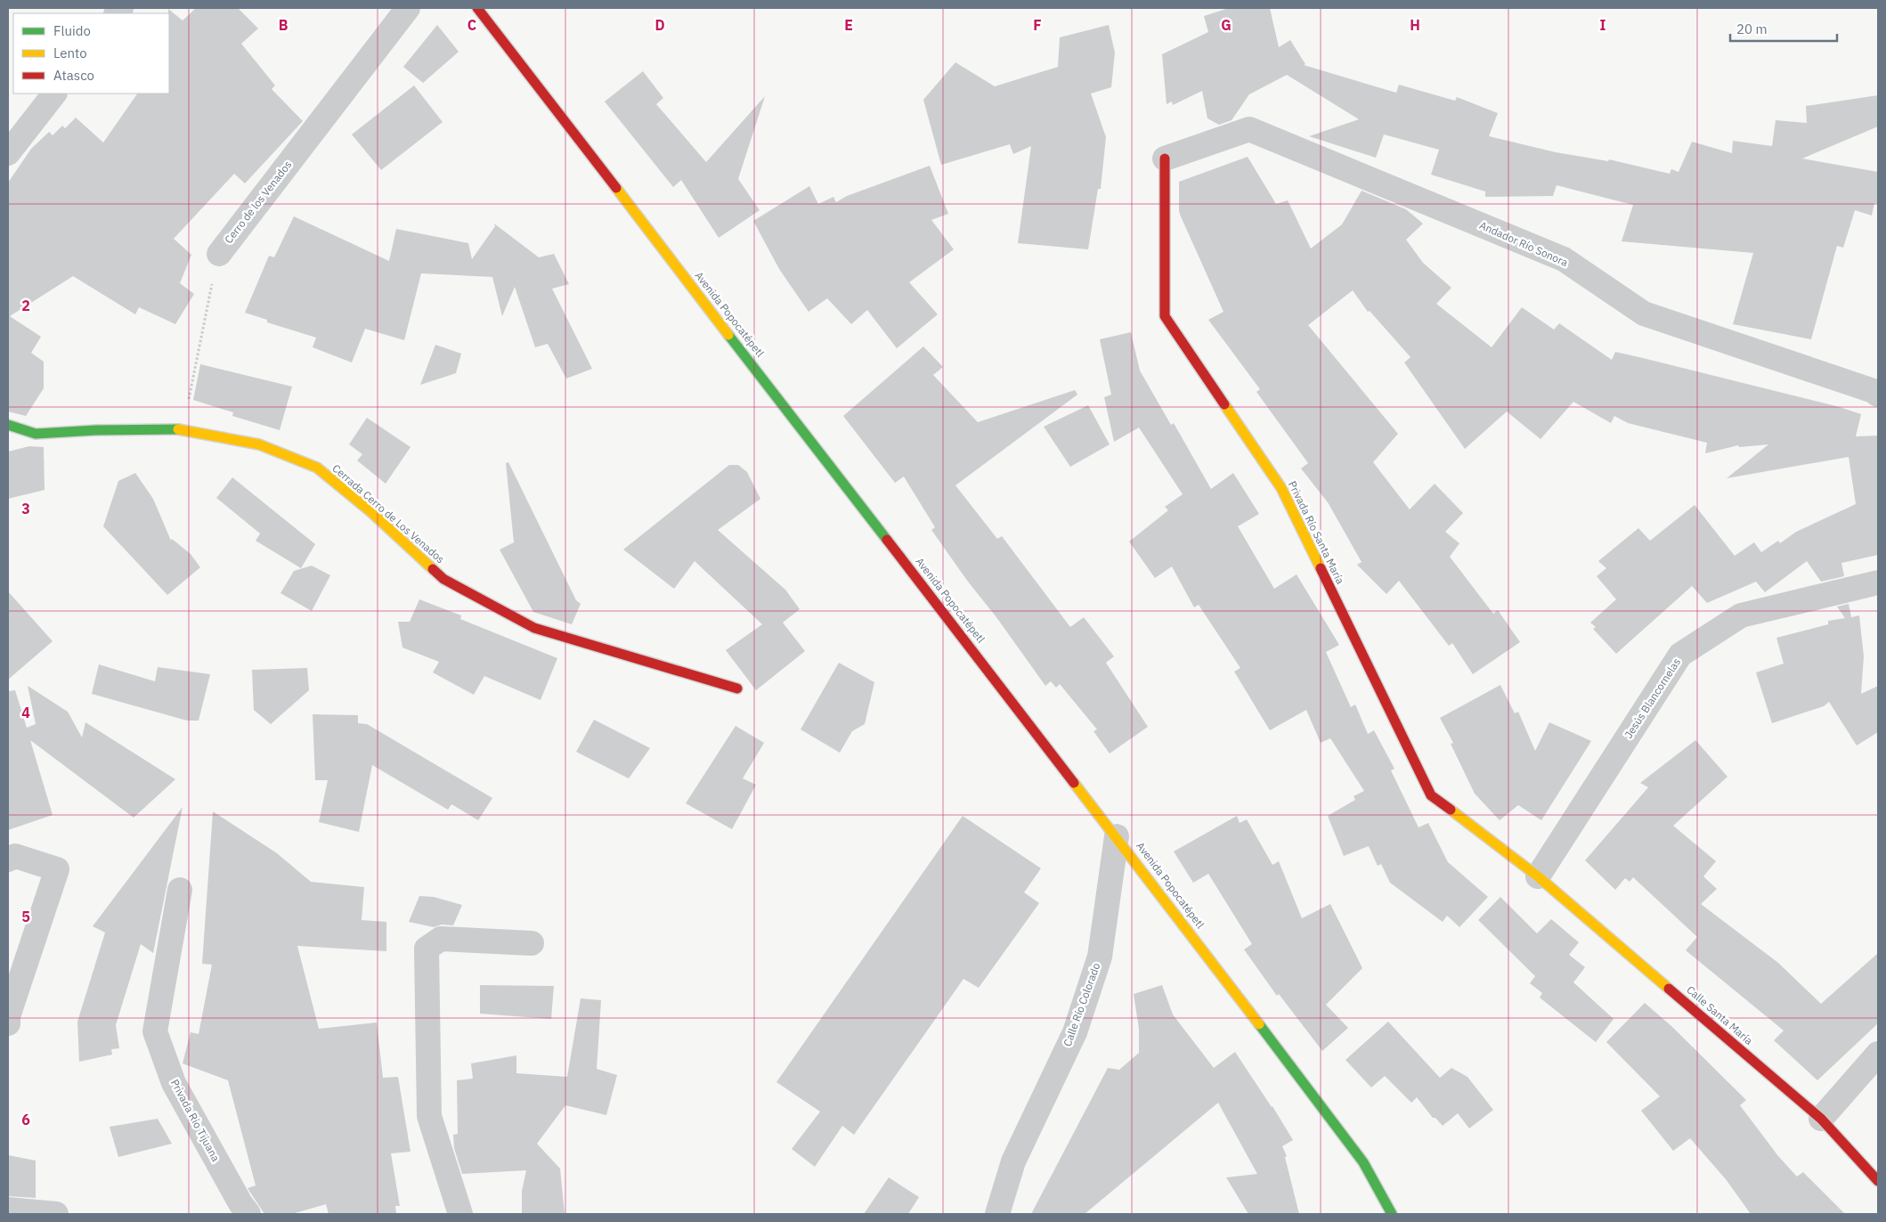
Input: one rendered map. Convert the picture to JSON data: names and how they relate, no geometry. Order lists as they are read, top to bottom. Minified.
{"streets":{"street":["Cerro de los Venados","Andador Río Sonora","Avenida Popocatépetl","Cerrada Cerro de Los Venados","Privada Río Santa María","Jesús Blancornelas","Calle Río Colorado","Calle Santa María","Privada Río Tijuana"]},"crossings":[["Cerro de los Venados","Cerrada Cerro de Los Venados"],["Andador Río Sonora","Privada Río Santa María"],["Avenida Popocatépetl","Calle Río Colorado"],["Privada Río Santa María","Jesús Blancornelas"],["Privada Río Santa María","Calle Santa María"],["Jesús Blancornelas","Calle Santa María"]],"legend":["Fluido","Lento","Atasco"],"scale_bar":"20 m","grid":{"columns":["B","C","D","E","F","G","H","I"],"rows":["2","3","4","5","6"]}}
